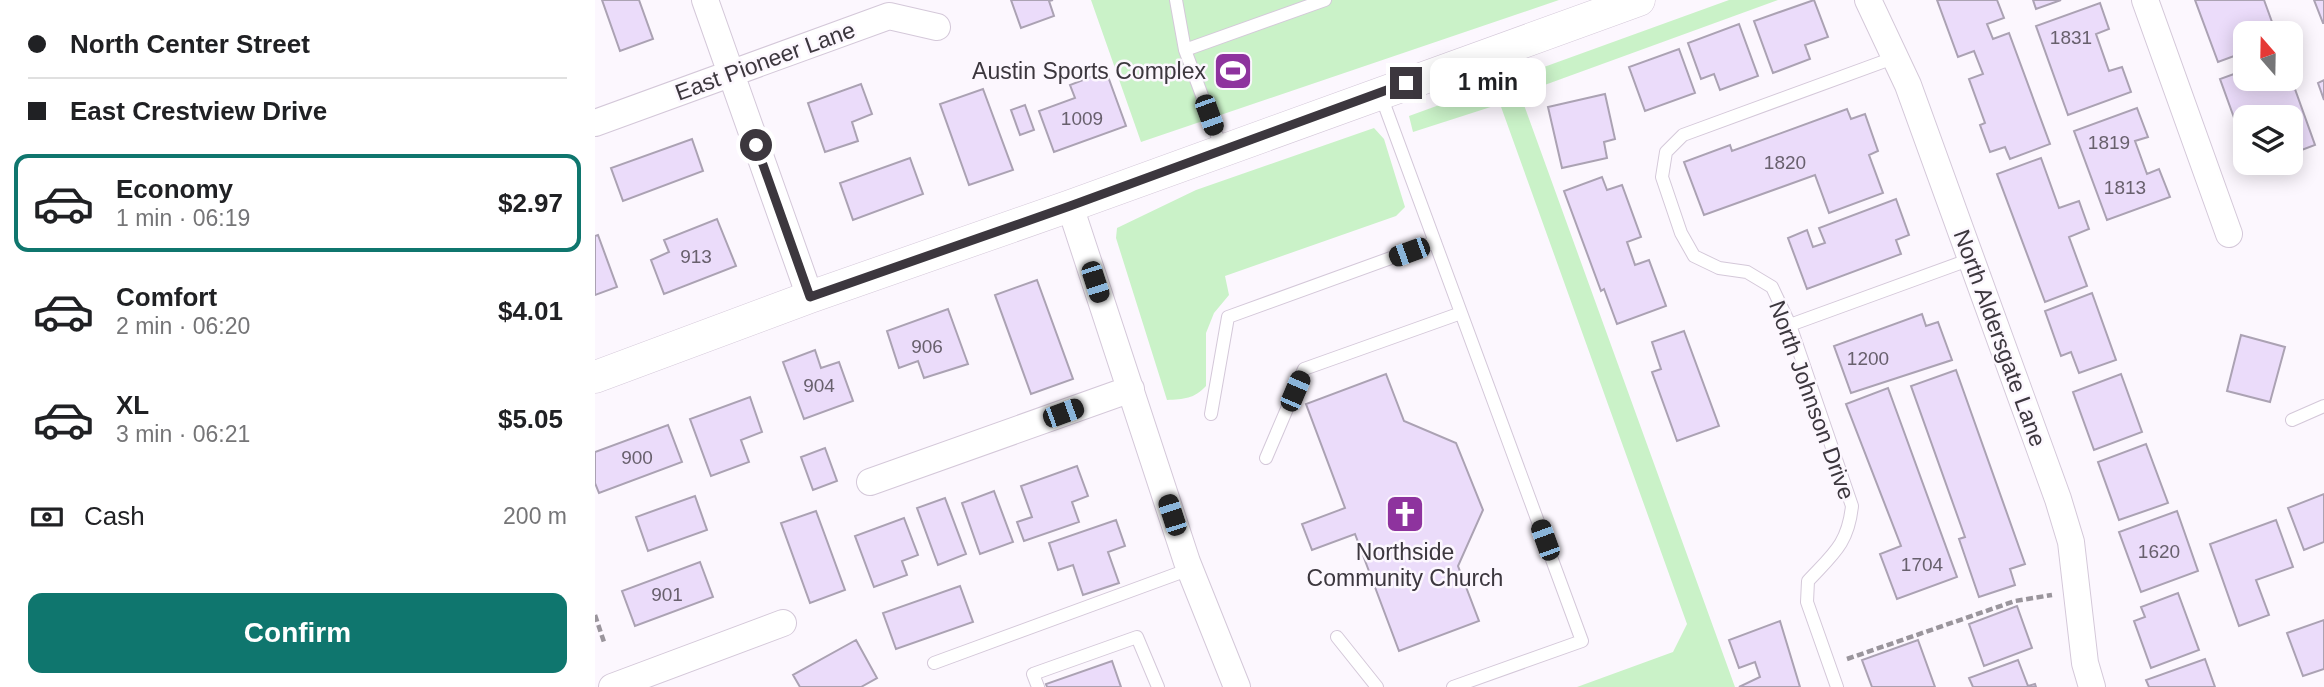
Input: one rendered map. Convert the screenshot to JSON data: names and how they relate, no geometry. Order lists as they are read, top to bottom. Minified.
{"streets":{"street":["East Pioneer Lane","North Aldersgate Lane"],"lane":["North Johnson Drive"]},"crossings":[["North Aldersgate Lane","North Johnson Drive"]],"places":{"sports":["Austin Sports Complex"],"church":["Northside Community Church"]},"house_numbers":["1831","1009","1819","1820","1813","913","906","1200","904","900","1620","1704","901"],"north":"top","page":{"banner":["North Center Street","East Crestview Drive"],"bubble":"1 min","list":[{"name":"Economy","note":"1 min · 06:19","value":"$2.97"},{"name":"Comfort","note":"2 min · 06:20","value":"$4.01"},{"name":"XL","note":"3 min · 06:21","value":"$5.05"}],"pay":["Cash","200 m"],"buttons":"Confirm"}}
